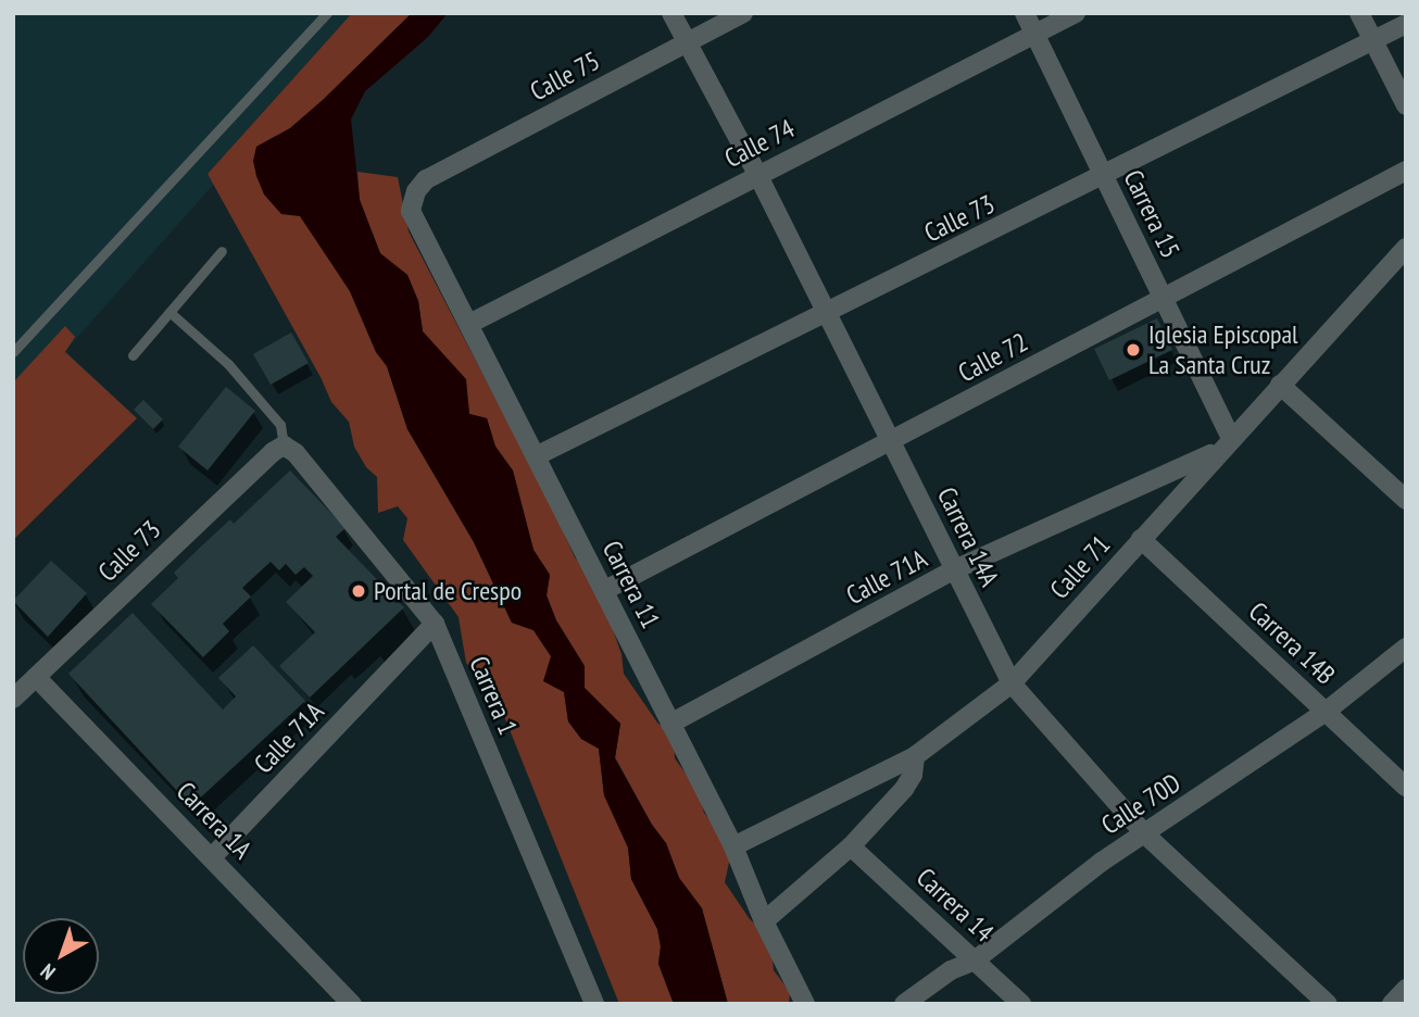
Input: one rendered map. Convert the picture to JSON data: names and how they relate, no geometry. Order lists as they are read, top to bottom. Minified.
{"streets":{"street":["Calle 75","Calle 74","Carrera 15","Calle 73","Calle 72","Carrera 14A","Calle 71","Calle 71A","Carrera 11","Carrera 14B","Carrera 1","Calle 70D","Carrera 1A","Carrera 14"]},"crossings":[["Calle 75","Carrera 14A"],["Calle 75","Carrera 11"],["Calle 74","Carrera 15"],["Calle 74","Carrera 14A"],["Calle 74","Carrera 11"],["Carrera 15","Calle 73"],["Carrera 15","Calle 72"],["Carrera 15","Calle 71"],["Carrera 15","Calle 71A"],["Calle 73","Carrera 14A"],["Calle 73","Carrera 11"],["Calle 73","Carrera 1"],["Calle 73","Carrera 1A"],["Calle 72","Carrera 14A"],["Calle 72","Carrera 11"],["Carrera 14A","Calle 71"],["Carrera 14A","Calle 71A"],["Carrera 14A","Calle 70D"],["Calle 71","Calle 71A"],["Calle 71","Carrera 11"],["Calle 71","Carrera 14B"],["Calle 71A","Carrera 11"],["Calle 71A","Carrera 1"],["Calle 71A","Carrera 1A"],["Carrera 14B","Calle 70D"],["Calle 70D","Carrera 14"]],"places":["Iglesia Episcopal La Santa Cruz","Portal de Crespo"],"north":"bottom left"}
